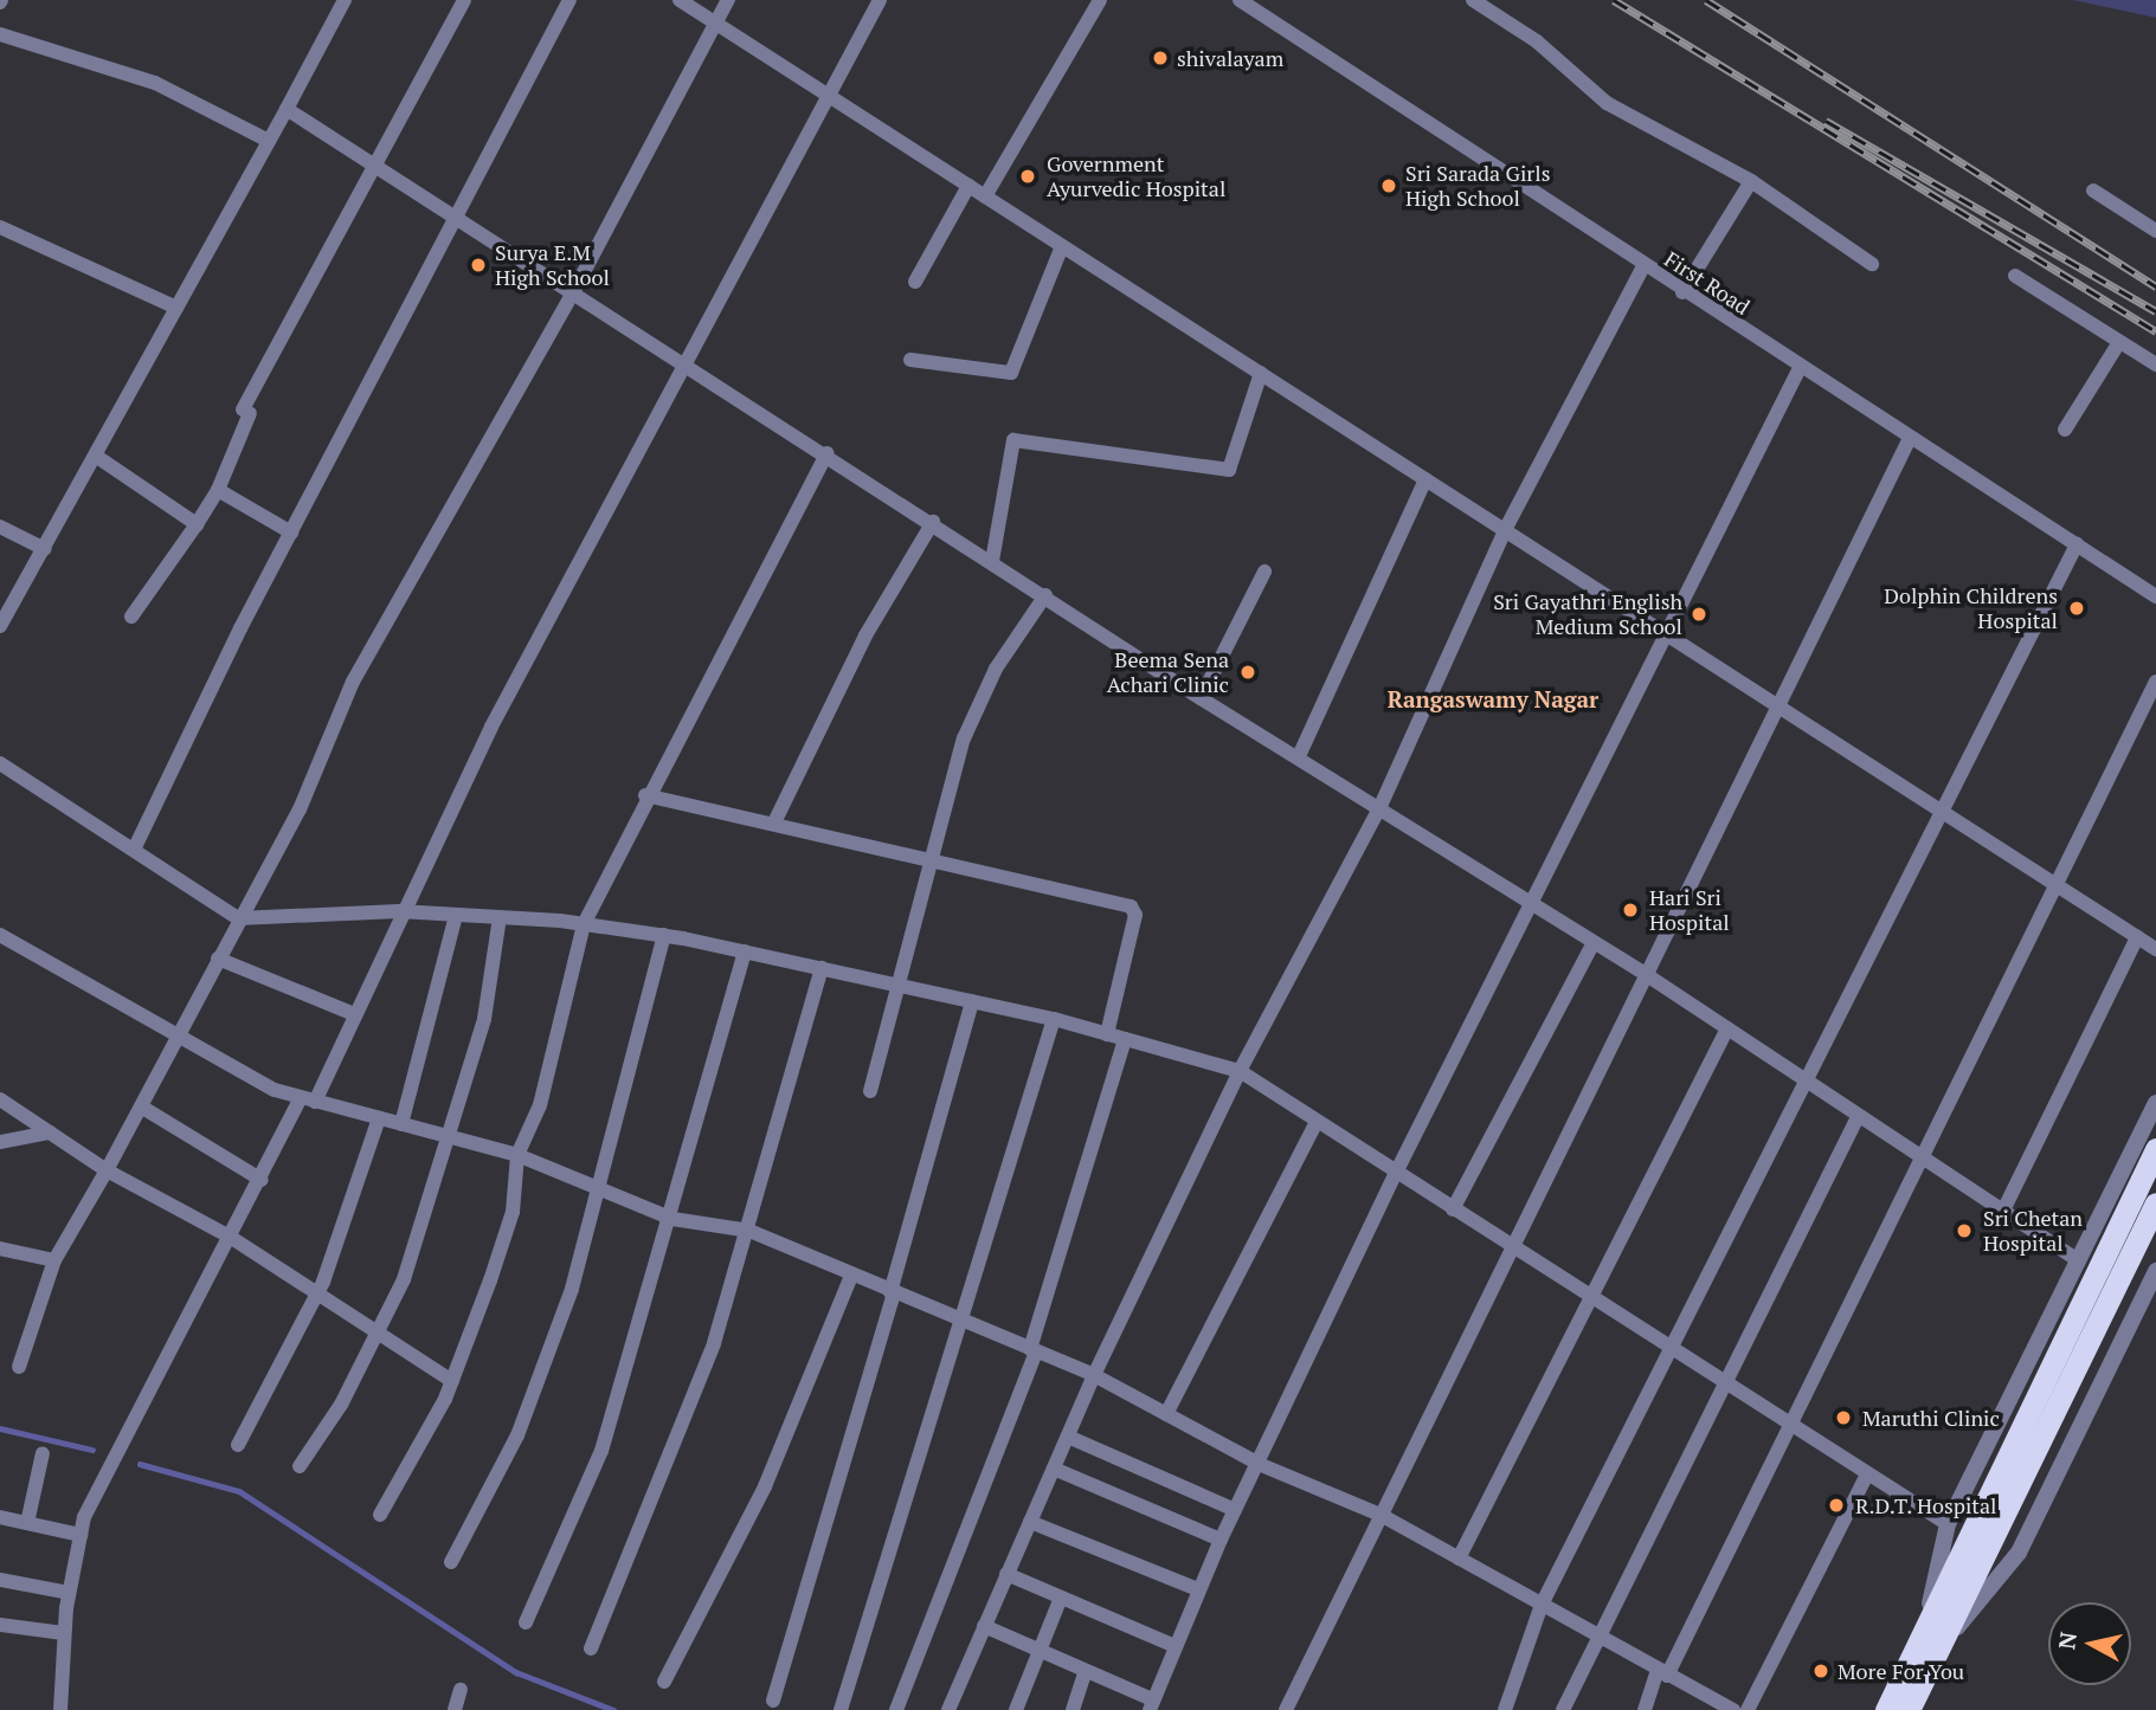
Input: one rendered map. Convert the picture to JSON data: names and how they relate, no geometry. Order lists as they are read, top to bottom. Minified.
{"streets":{"street":["First Road"]},"districts":["Rangaswamy Nagar"],"places":["shivalayam","Government Ayurvedic Hospital","Sri Sarada Girls High School","Surya E.M High School","Dolphin Childrens Hospital","Sri Gayathri English Medium School","Beema Sena Achari Clinic","Hari Sri Hospital","Sri Chetan Hospital","Maruthi Clinic","R.D.T. Hospital","More For You"],"north":"left"}
